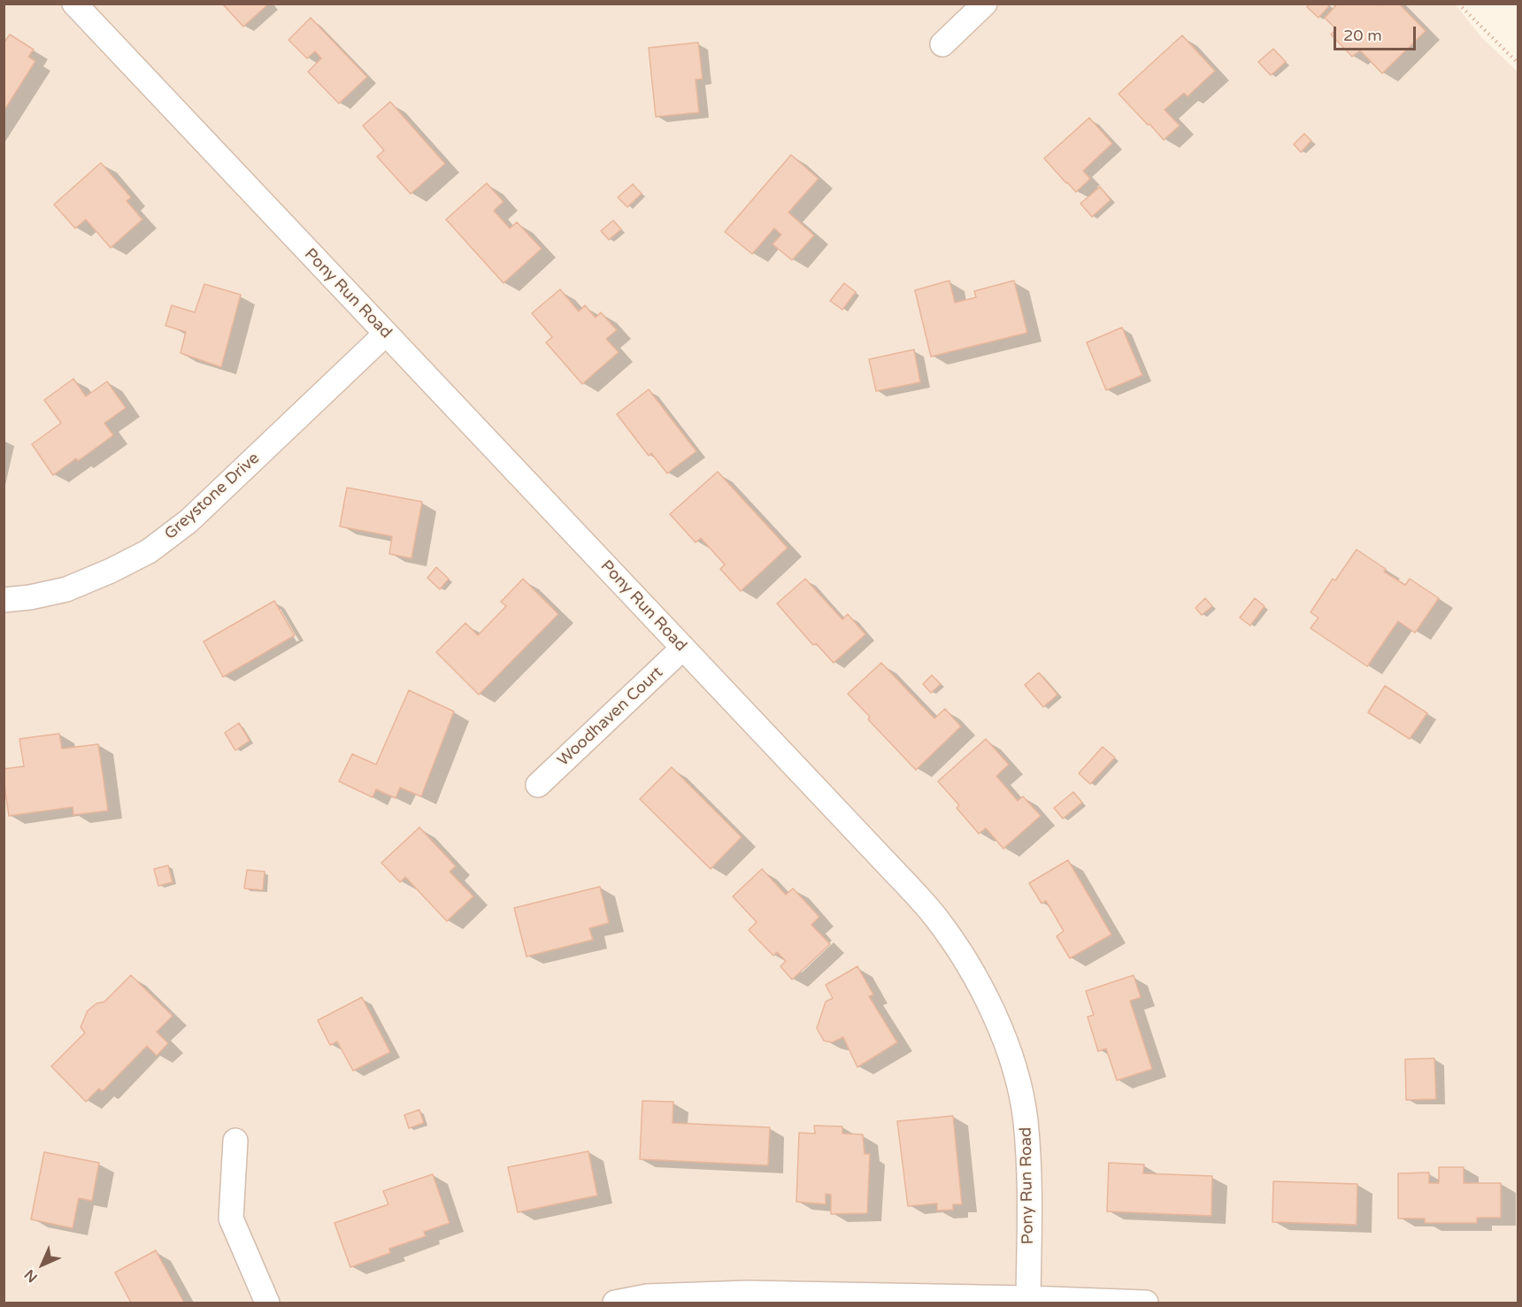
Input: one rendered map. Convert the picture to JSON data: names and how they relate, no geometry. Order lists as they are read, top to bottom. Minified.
{"streets":{"street":["Pony Run Road","Greystone Drive","Woodhaven Court"]},"crossings":[["Pony Run Road","Greystone Drive"],["Pony Run Road","Woodhaven Court"]],"scale_bar":"20 m","north":"bottom left"}
